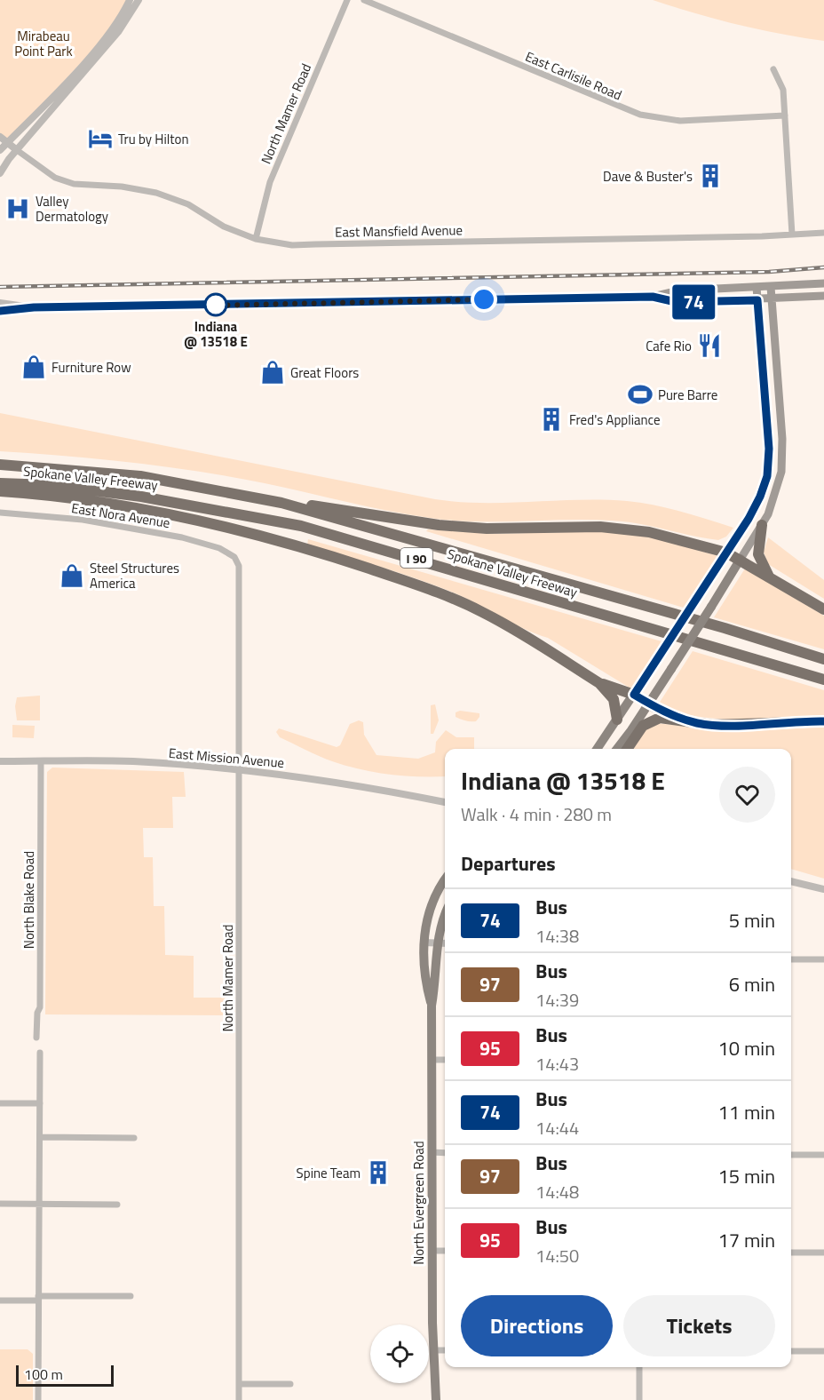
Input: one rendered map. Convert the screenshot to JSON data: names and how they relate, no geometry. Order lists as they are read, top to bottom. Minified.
{"streets":{"highway":["Spokane Valley Freeway","I 90"],"main road":["North Evergreen Road"],"street":["East Carlisile Road","North Mamer Road","East Mansfield Avenue","East Nora Avenue","East Mission Avenue","North Blake Road"]},"crossings":[["North Mamer Road","East Mansfield Avenue"],["North Mamer Road","East Nora Avenue"],["North Mamer Road","East Mission Avenue"],["East Mission Avenue","North Blake Road"]],"parks":["Mirabeau Point Park"],"places":{"hotel":["Tru by Hilton"],"building":["Dave & Buster's","Fred's Appliance","Spine Team"],"hospital":["Valley Dermatology"],"other":["Indiana @ 13518 E"],"restaurant":["Cafe Rio"],"shop":["Furniture Row","Great Floors","Steel Structures America"],"sports":["Pure Barre"]},"lines":["bus line 74"],"scale_bar":"100 m","page":{"on_map":"74","heading":[["Indiana @ 13518 E","Walk · 4 min · 280 m"],"Departures"],"list":[{"mark":"74","name":"Bus","note":"14:38","value":"5 min"},{"mark":"97","name":"Bus","note":"14:39","value":"6 min"},{"mark":"95","name":"Bus","note":"14:43","value":"10 min"},{"mark":"74","name":"Bus","note":"14:44","value":"11 min"},{"mark":"97","name":"Bus","note":"14:48","value":"15 min"},{"mark":"95","name":"Bus","note":"14:50","value":"17 min"}],"buttons":["Directions","Tickets"],"scale":"100 m"}}
